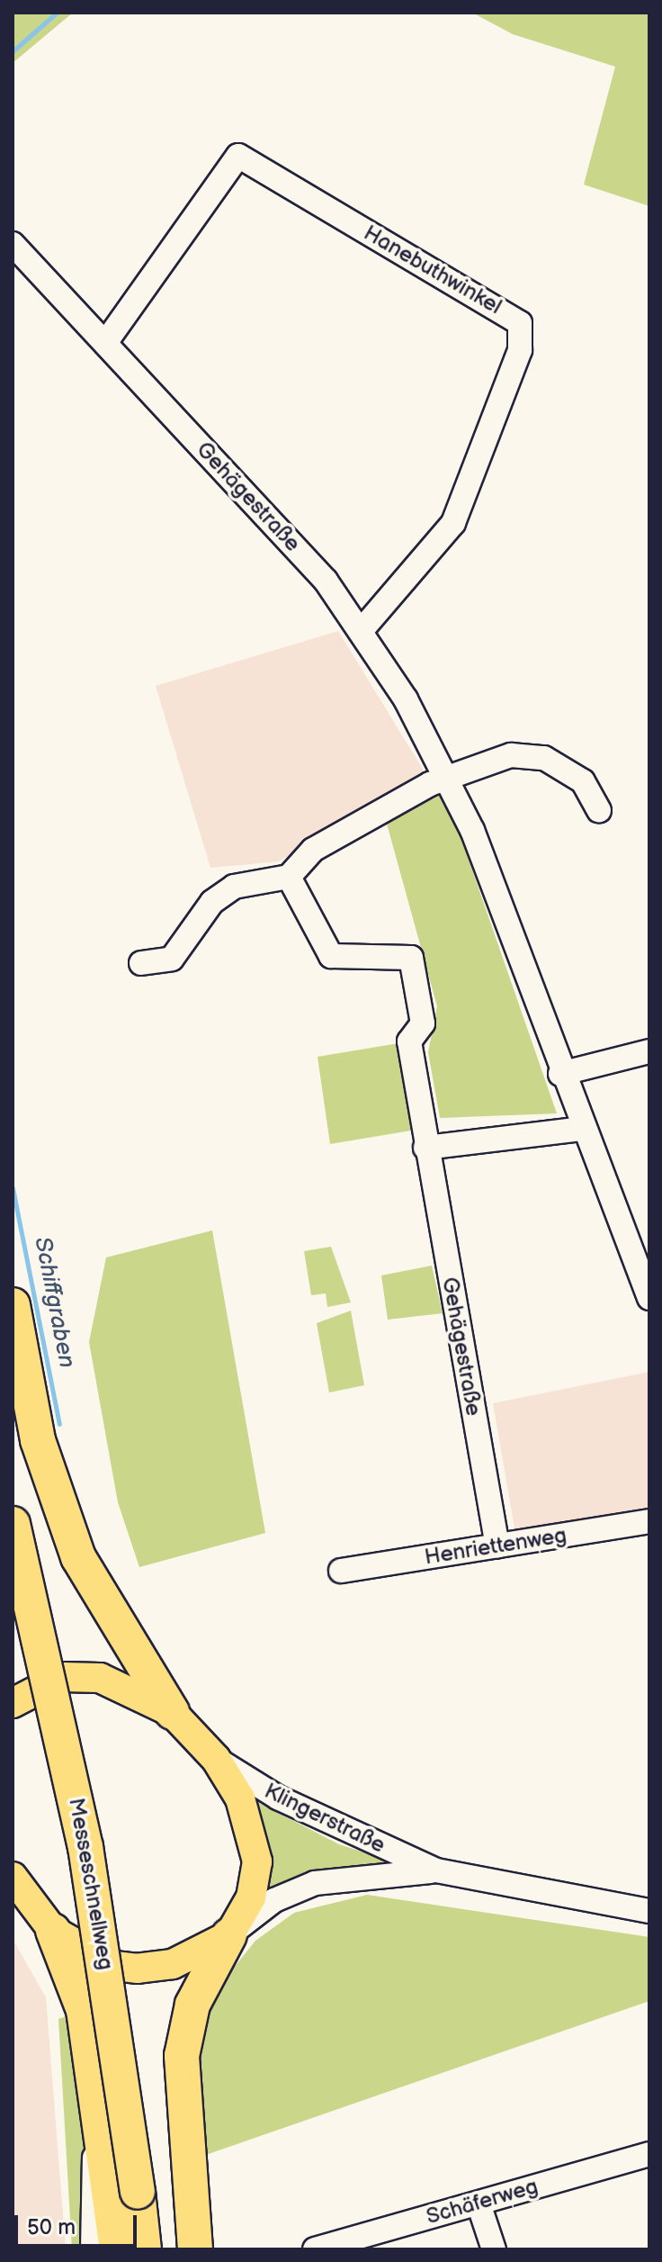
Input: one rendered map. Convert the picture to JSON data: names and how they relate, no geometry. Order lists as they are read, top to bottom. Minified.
{"streets":{"highway":["Messeschnellweg"],"street":["Hanebuthwinkel","Gehägestraße","Henriettenweg","Klingerstraße","Schäferweg"]},"crossings":[["Hanebuthwinkel","Gehägestraße"],["Gehägestraße","Henriettenweg"]],"water":["Schiffgraben"],"scale_bar":"50 m"}
